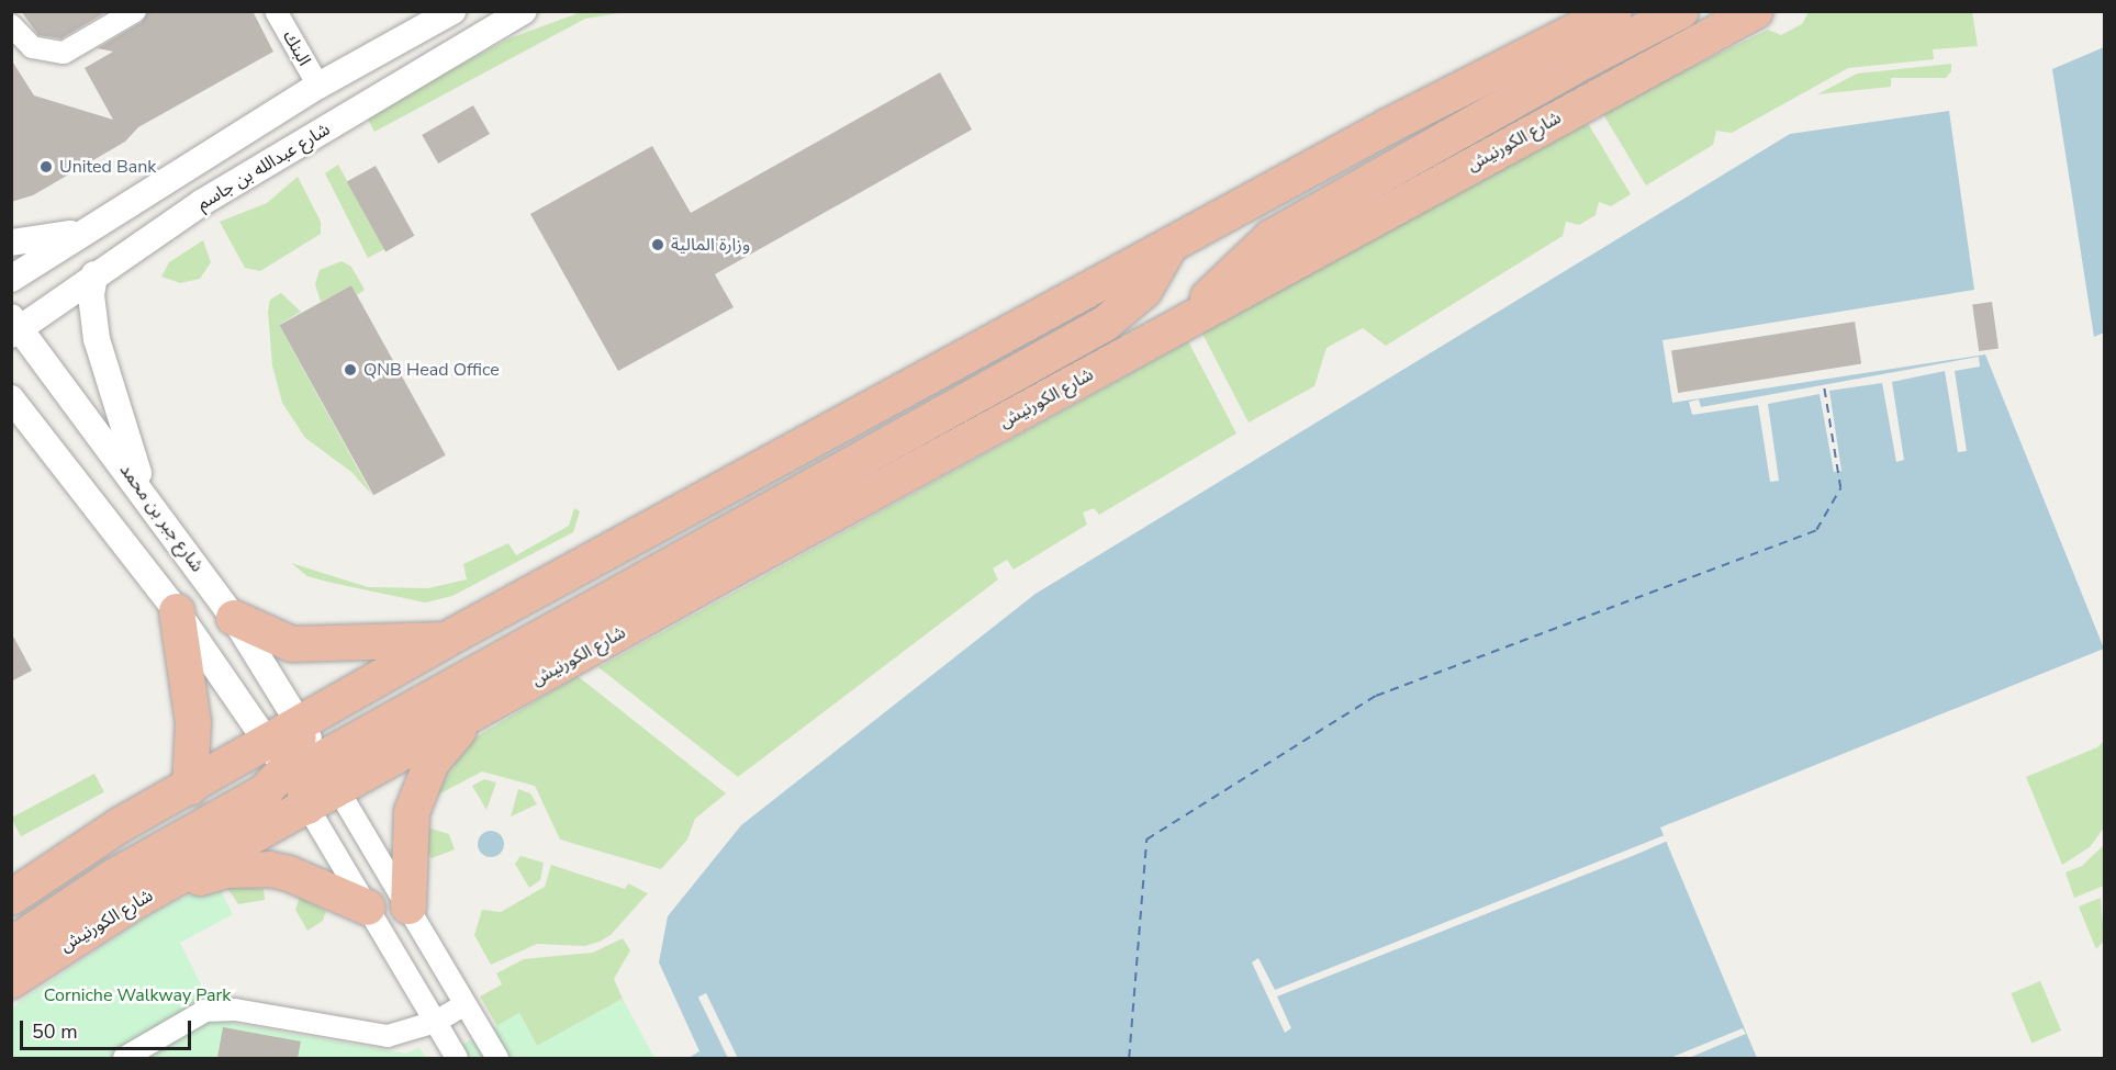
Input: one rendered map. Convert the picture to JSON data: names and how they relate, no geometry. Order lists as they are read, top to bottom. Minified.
{"streets":{"highway":["شارع الكورنيش"],"street":["البنك","شارع عبدالله بن جاسم","شارع جبر بن محمد"]},"crossings":[["شارع عبدالله بن جاسم","شارع جبر بن محمد"]],"parks":["Corniche Walkway Park"],"places":["United Bank","وزارة المالية","QNB Head Office"],"scale_bar":"50 m"}
